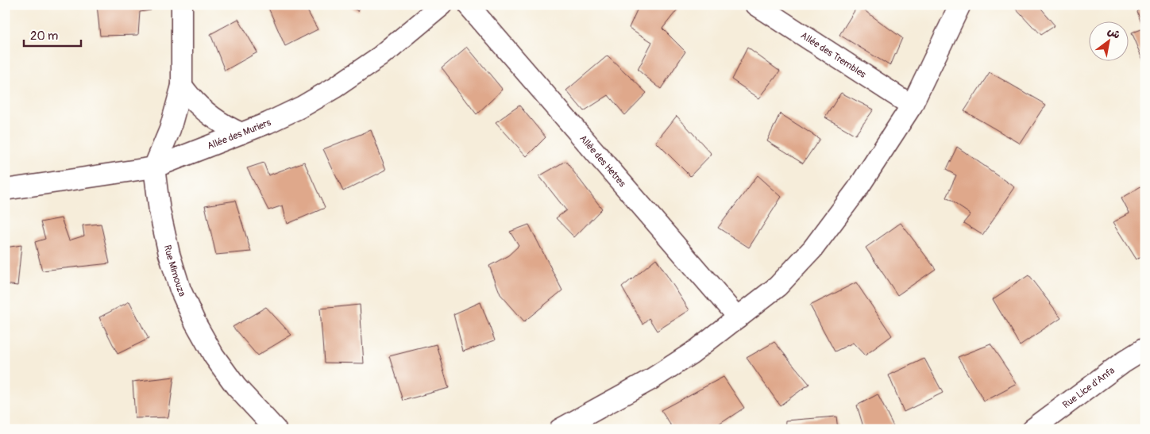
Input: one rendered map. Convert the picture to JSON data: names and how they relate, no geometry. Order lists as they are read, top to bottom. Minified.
{"streets":{"street":["Allée des Trembles","Allée des Muriers","Allêe des Hetres","Rue Mimouza","Rue Lice d'Anfa"]},"crossings":[["Allée des Muriers","Rue Mimouza"]],"scale_bar":"20 m","north":"top right"}
